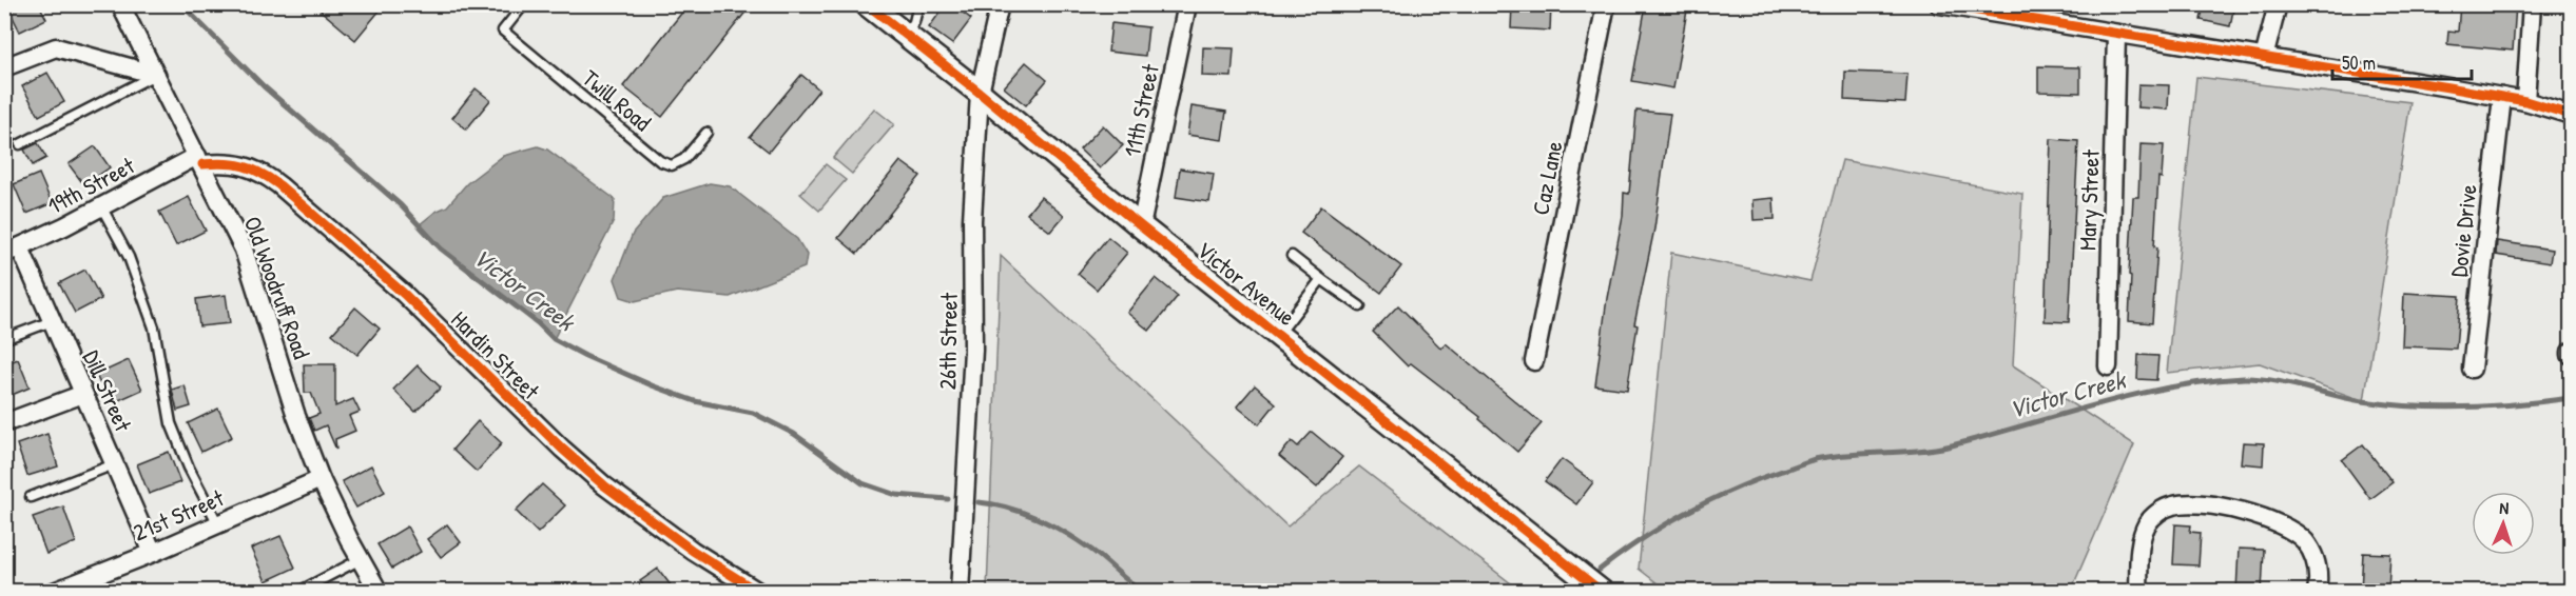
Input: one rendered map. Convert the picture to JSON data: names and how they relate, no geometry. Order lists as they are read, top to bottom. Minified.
{"streets":{"street":["11th Street","Caz Lane","19th Street","Mary Street","Dovie Drive","Victor Avenue","Old Woodruff Road","26th Street","Hardin Street","Dill Street","21st Street"],"lane":["Twill Road"]},"crossings":[["11th Street","Victor Avenue"],["19th Street","Old Woodruff Road"],["19th Street","Hardin Street"],["19th Street","Dill Street"],["Victor Avenue","26th Street"],["Old Woodruff Road","Hardin Street"],["Old Woodruff Road","21st Street"],["Dill Street","21st Street"]],"water":["Victor Creek"],"scale_bar":"50 m","north":"top"}
